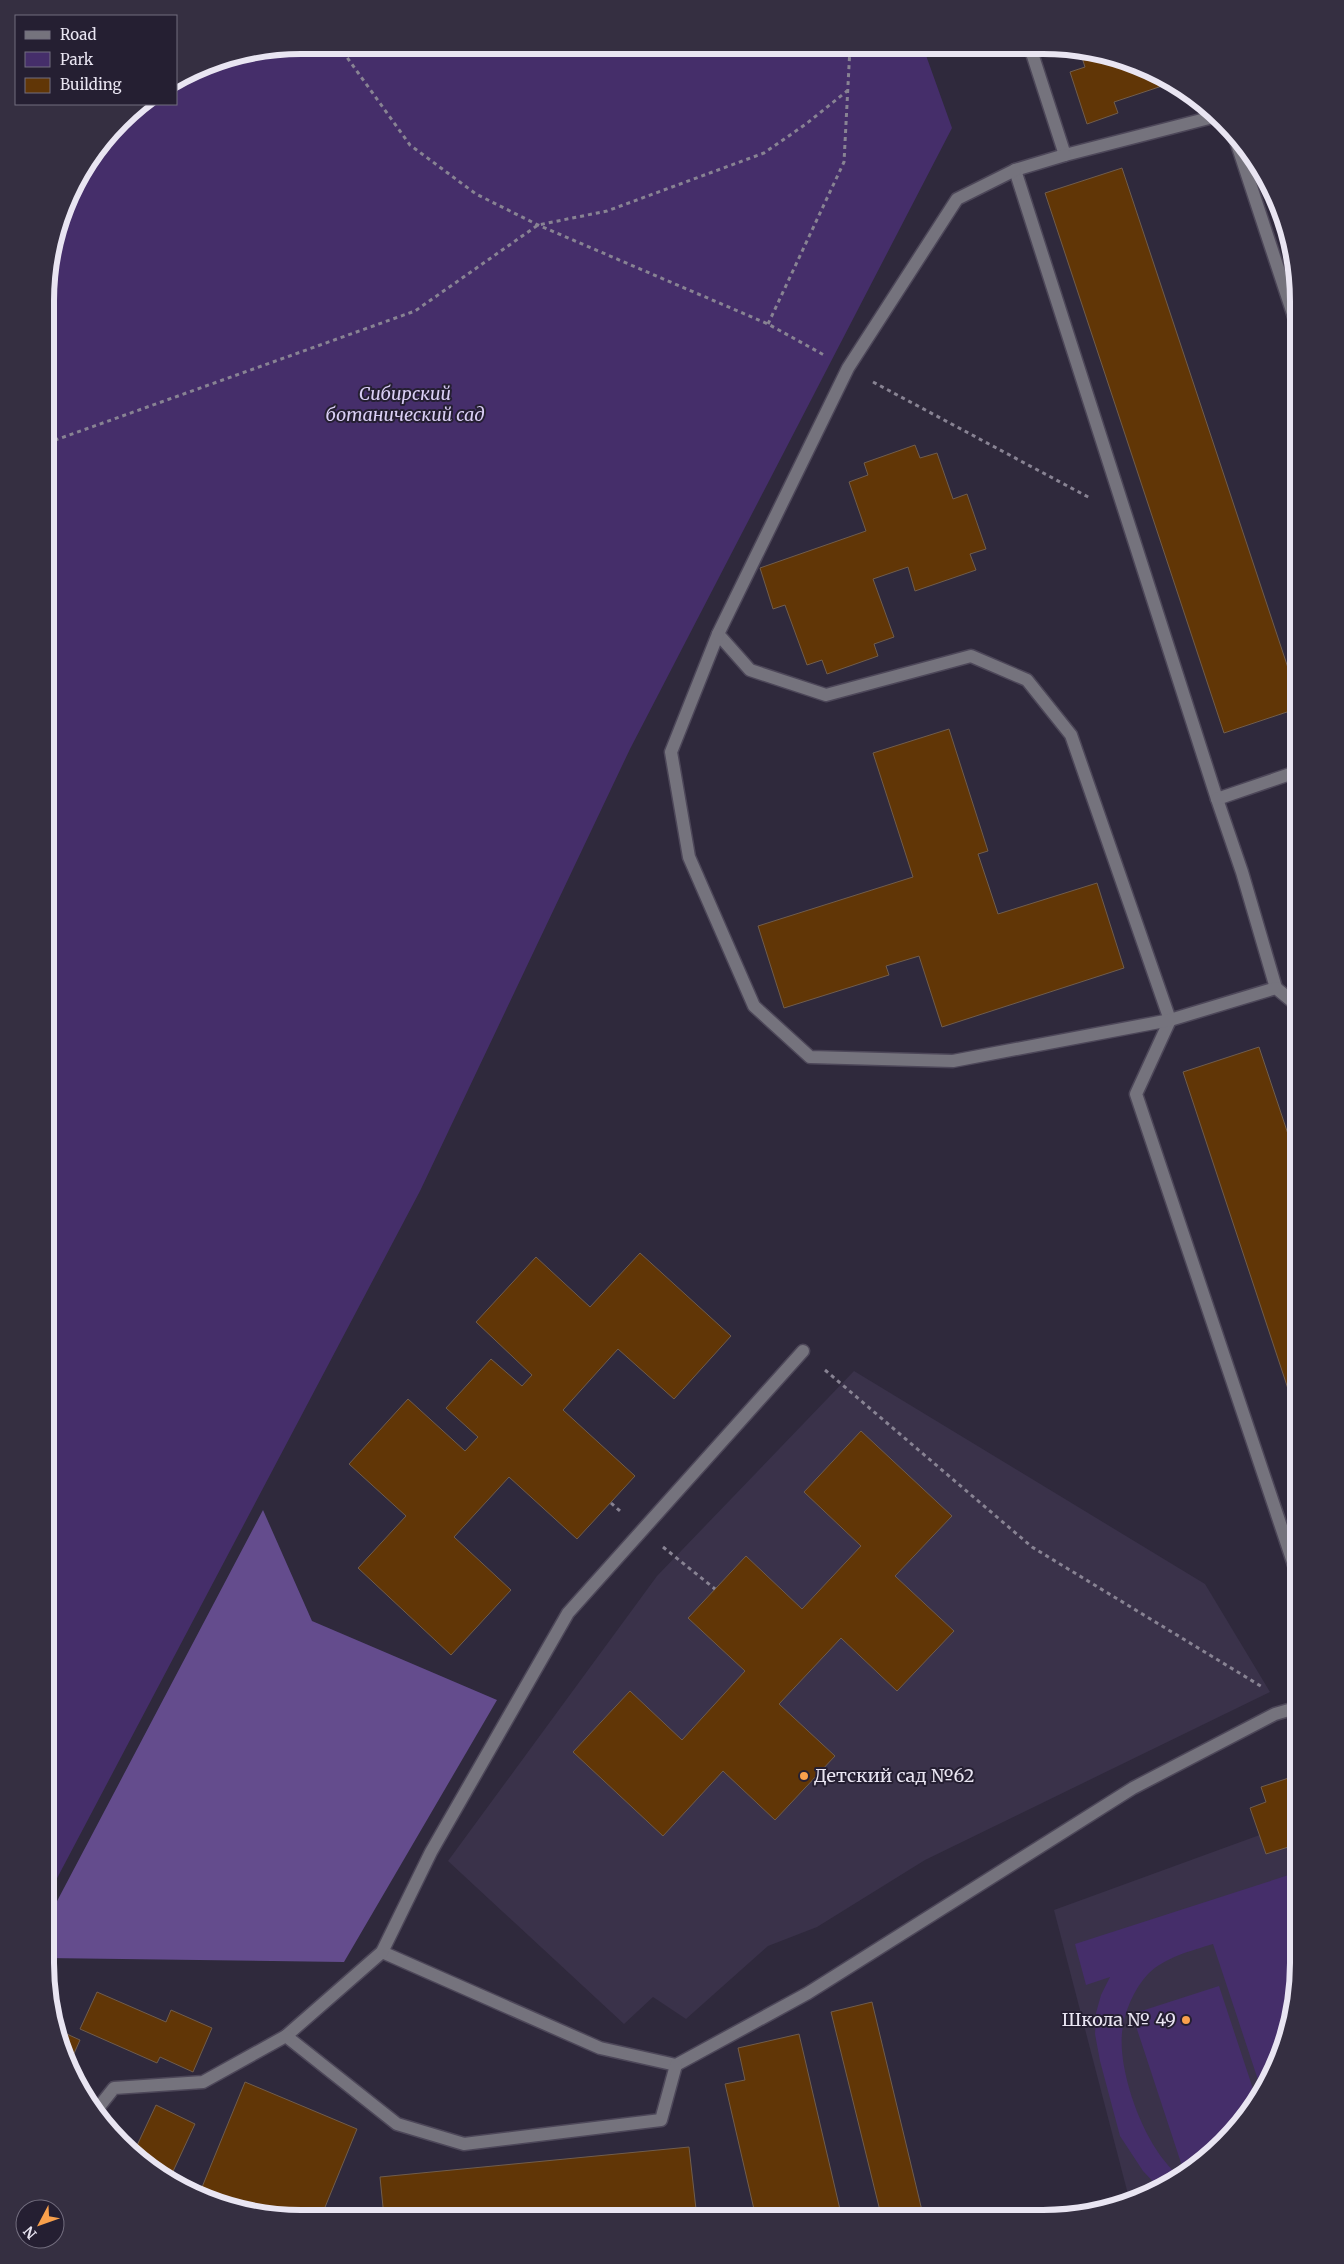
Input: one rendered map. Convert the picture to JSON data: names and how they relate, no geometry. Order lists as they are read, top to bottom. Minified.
{"parks":["Сибирский ботанический сад"],"places":["Детский сад №62","Школа № 49"],"legend":["Road","Park","Building"],"north":"bottom left"}
